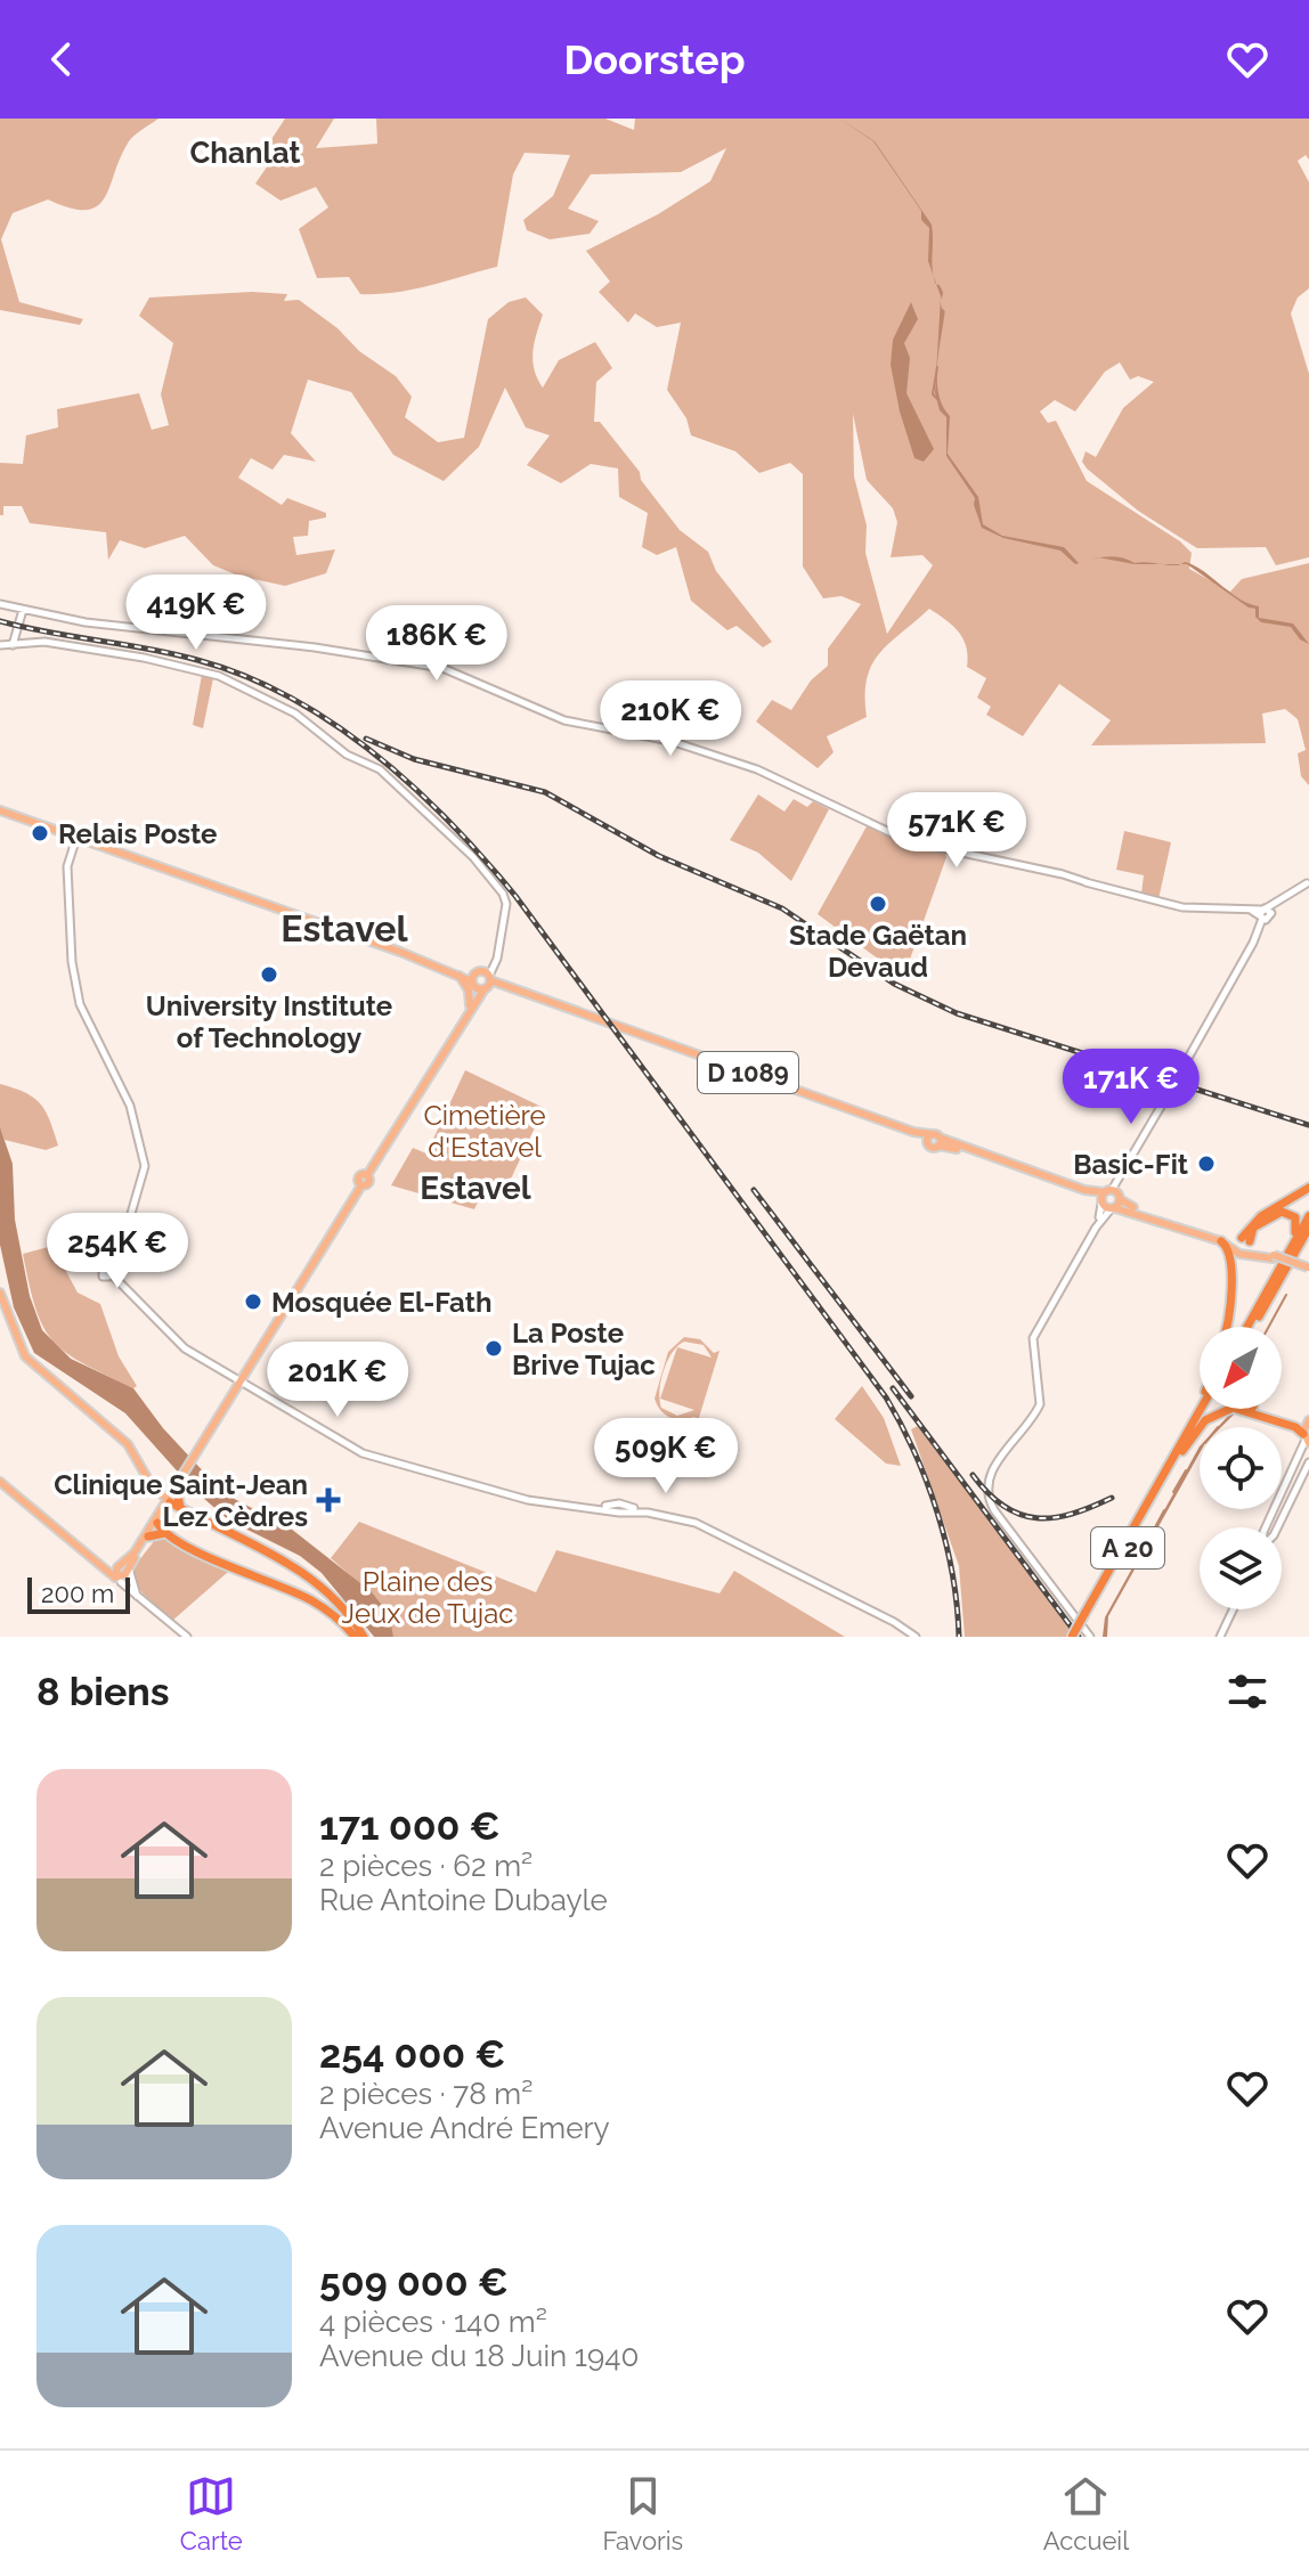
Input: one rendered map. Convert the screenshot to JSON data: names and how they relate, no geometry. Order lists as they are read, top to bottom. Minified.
{"streets":{"highway":["A 20"],"main road":["D 1089"]},"districts":["Chanlat","Estavel","Estavel"],"parks":["Cimetière d'Estavel","Plaine des Jeux de Tujac"],"places":{"other":["Relais Poste","Stade Gaëtan Devaud","University Institute of Technology","Basic-Fit","Mosquée El-Fath","La Poste Brive Tujac"],"health":["Clinique Saint-Jean Lez Cèdres"]},"scale_bar":"200 m","north":"bottom left","page":{"header":"Doorstep","price":["419K €","186K €","210K €","571K €","171K €","254K €","201K €","509K €"],"scale":"200 m","heading":"8 biens","list":[{"name":"171 000 €","note":"2 pièces · 62 m² · Rue Antoine Dubayle"},{"name":"254 000 €","note":"2 pièces · 78 m² · Avenue André Emery"},{"name":"509 000 €","note":"4 pièces · 140 m² · Avenue du 18 Juin 1940"}],"tabs":["Carte","Favoris","Accueil"]}}
